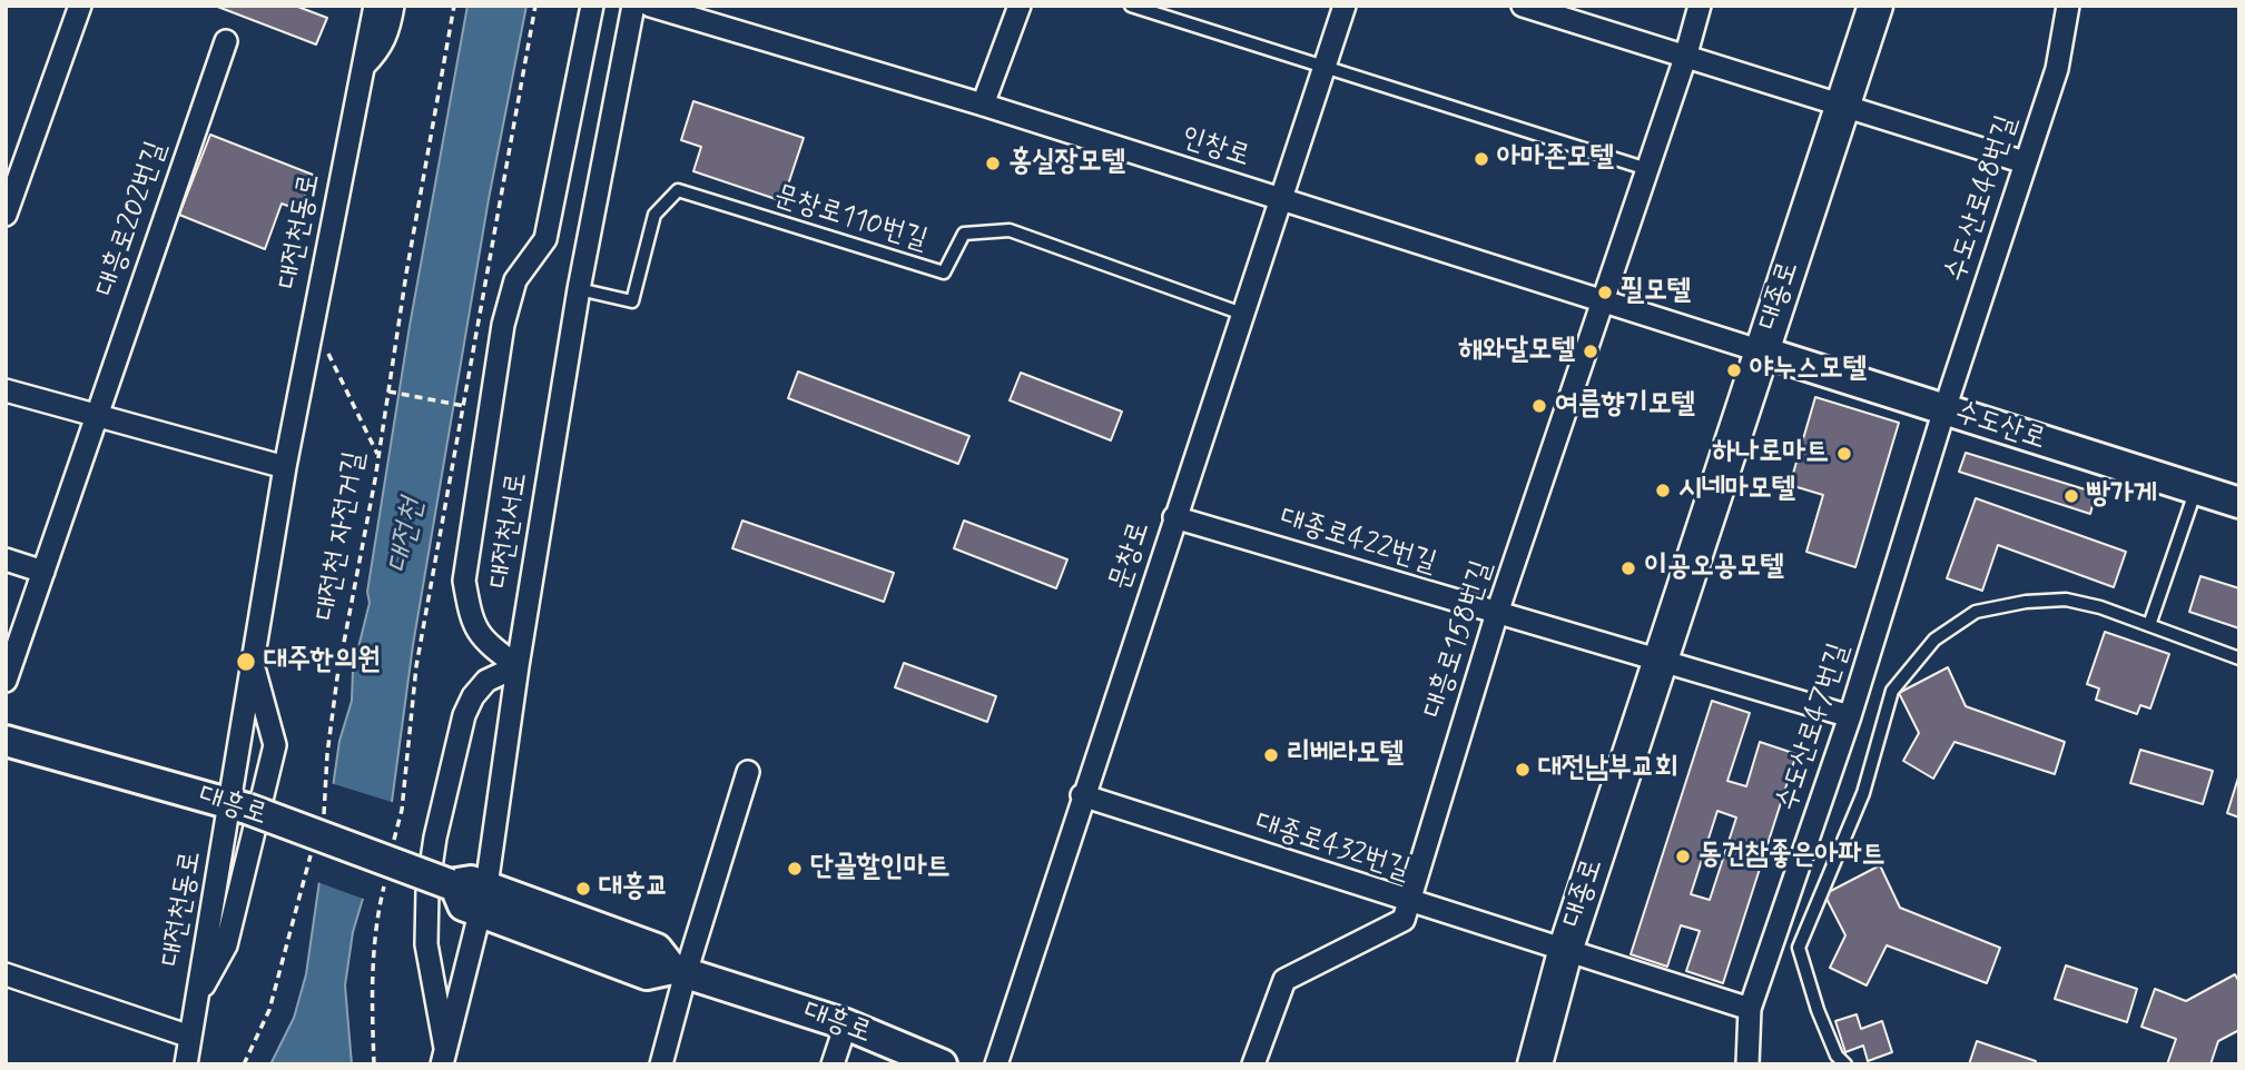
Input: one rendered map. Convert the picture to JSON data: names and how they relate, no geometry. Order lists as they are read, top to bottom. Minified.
{"streets":{"main road":["대종로","수도산로","대흥로"],"street":["인창로","수도산로48번길","대흥로202번길","대전천동로","대전천서로","대종로422번길","문창로","대흥로158번길","수도산로47번길","대종로432번길"],"lane":["문창로110번길"],"path":["대전천 자전거길"]},"crossings":[["인창로","대종로"],["인창로","수도산로"],["인창로","문창로"],["인창로","대흥로158번길"],["수도산로48번길","수도산로"],["수도산로48번길","수도산로47번길"],["문창로110번길","대전천서로"],["문창로110번길","문창로"],["대전천동로","대흥로"],["대종로","수도산로"],["대종로","대종로422번길"],["대종로","수도산로47번길"],["대종로","대종로432번길"],["수도산로","수도산로47번길"],["대전천서로","대흥로"],["대종로422번길","문창로"],["대종로422번길","대흥로158번길"],["문창로","대종로432번길"],["대흥로158번길","대종로432번길"]],"water":["대전천"],"places":["아마존모텔","홍실장모텔","필모텔","해와달모텔","야누스모텔","여름향기모텔","하나로마트","시네마모텔","빵가게","이공오공모텔","대주한의원","리베라모텔","대전남부교회","동건참좋은아파트","단골할인마트","대흥교"]}
